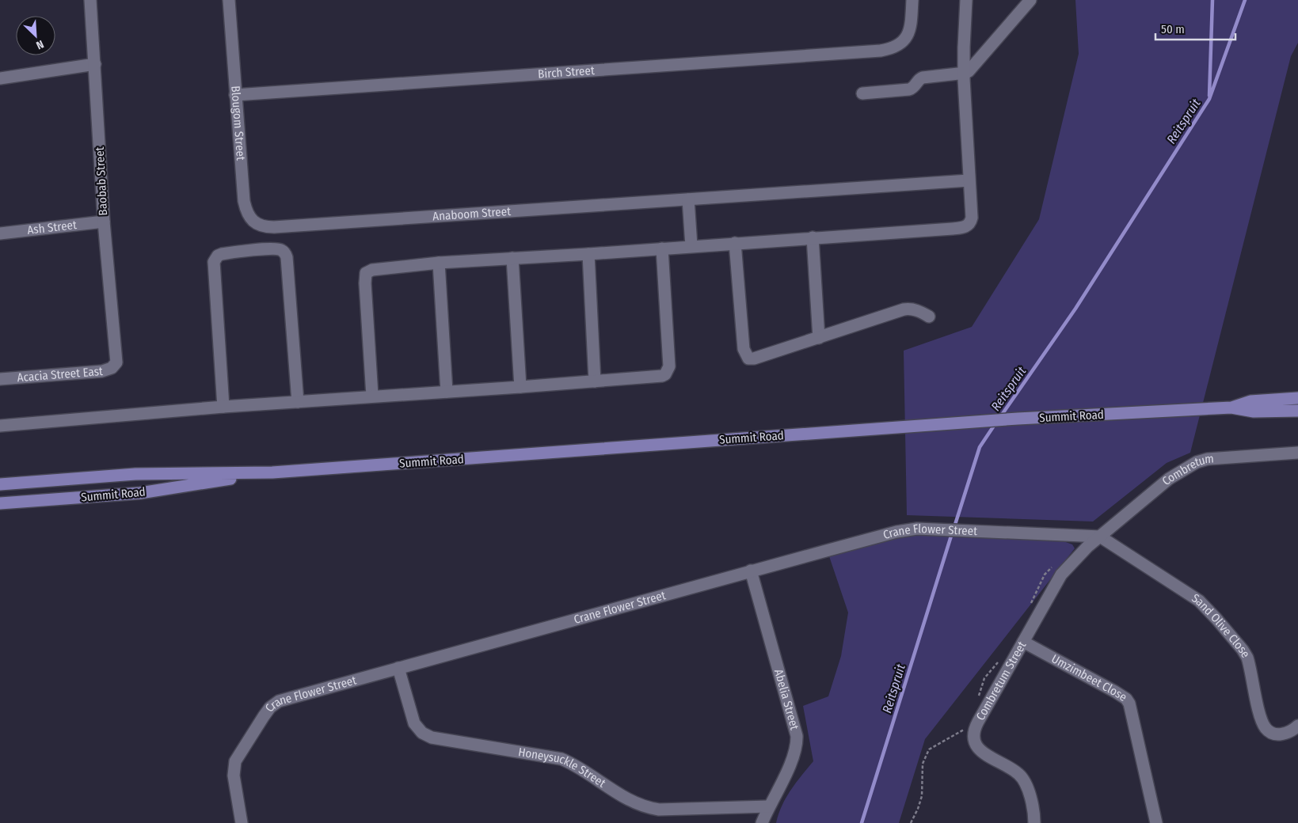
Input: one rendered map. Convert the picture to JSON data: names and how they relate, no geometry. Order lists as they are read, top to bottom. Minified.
{"streets":{"main road":["Summit Road"],"street":["Birch Street","Blougom Street","Baobab Street","Anaboom Street","Ash Street","Acacia Street East","Combretum","Crane Flower Street","Sand Olive Close","Umzimbeet Close","Combretum Street","Abelia Street","Honeysuckle Street"]},"crossings":[["Birch Street","Blougom Street"],["Blougom Street","Anaboom Street"],["Baobab Street","Ash Street"],["Baobab Street","Acacia Street East"],["Combretum","Crane Flower Street"],["Combretum","Sand Olive Close"],["Combretum","Combretum Street"],["Crane Flower Street","Sand Olive Close"],["Crane Flower Street","Combretum Street"],["Crane Flower Street","Abelia Street"],["Crane Flower Street","Honeysuckle Street"],["Sand Olive Close","Combretum Street"],["Umzimbeet Close","Combretum Street"],["Abelia Street","Honeysuckle Street"]],"water":["Reitspruit"],"scale_bar":"50 m","north":"bottom right"}
